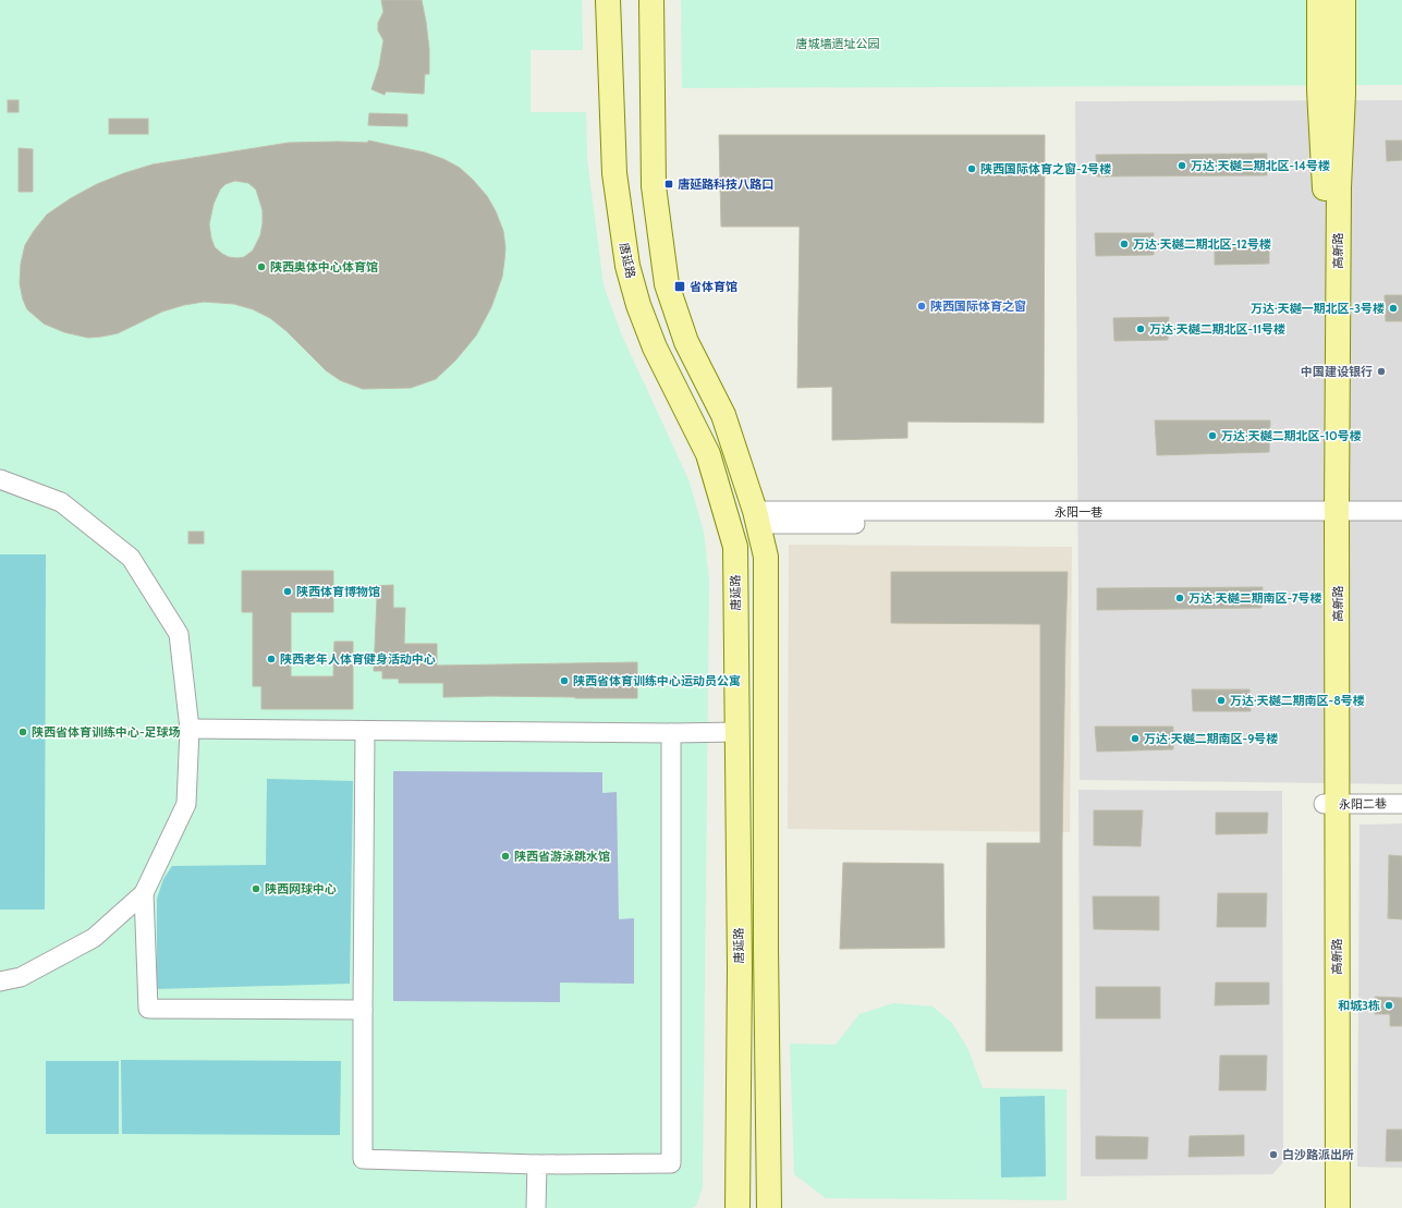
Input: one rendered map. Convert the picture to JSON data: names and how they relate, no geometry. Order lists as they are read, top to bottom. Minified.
{"streets":{"main road":["高新路","唐延路"],"street":["永阳一巷","永阳二巷"]},"crossings":[["高新路","永阳一巷"],["高新路","永阳二巷"]],"parks":["唐城墙遗址公园"],"places":{"other":["万达·天樾二期北区-14号楼","陕西国际体育之窗-2号楼","万达·天樾二期北区-12号楼","陕西奥体中心体育馆","陕西国际体育之窗","万达·天樾一期北区-3号楼","万达·天樾二期北区-11号楼","中国建设银行","万达·天樾二期北区-10号楼","陕西体育博物馆","万达·天樾二期南区-7号楼","陕西老年人体育健身活动中心","陕西省体育训练中心运动员公寓","万达·天樾二期南区-8号楼","陕西省体育训练中心-足球场","万达·天樾二期南区-9号楼","陕西省游泳跳水馆","陕西网球中心","和城3栋","白沙路派出所"],"transit":["唐延路科技八路口","省体育馆"]}}
